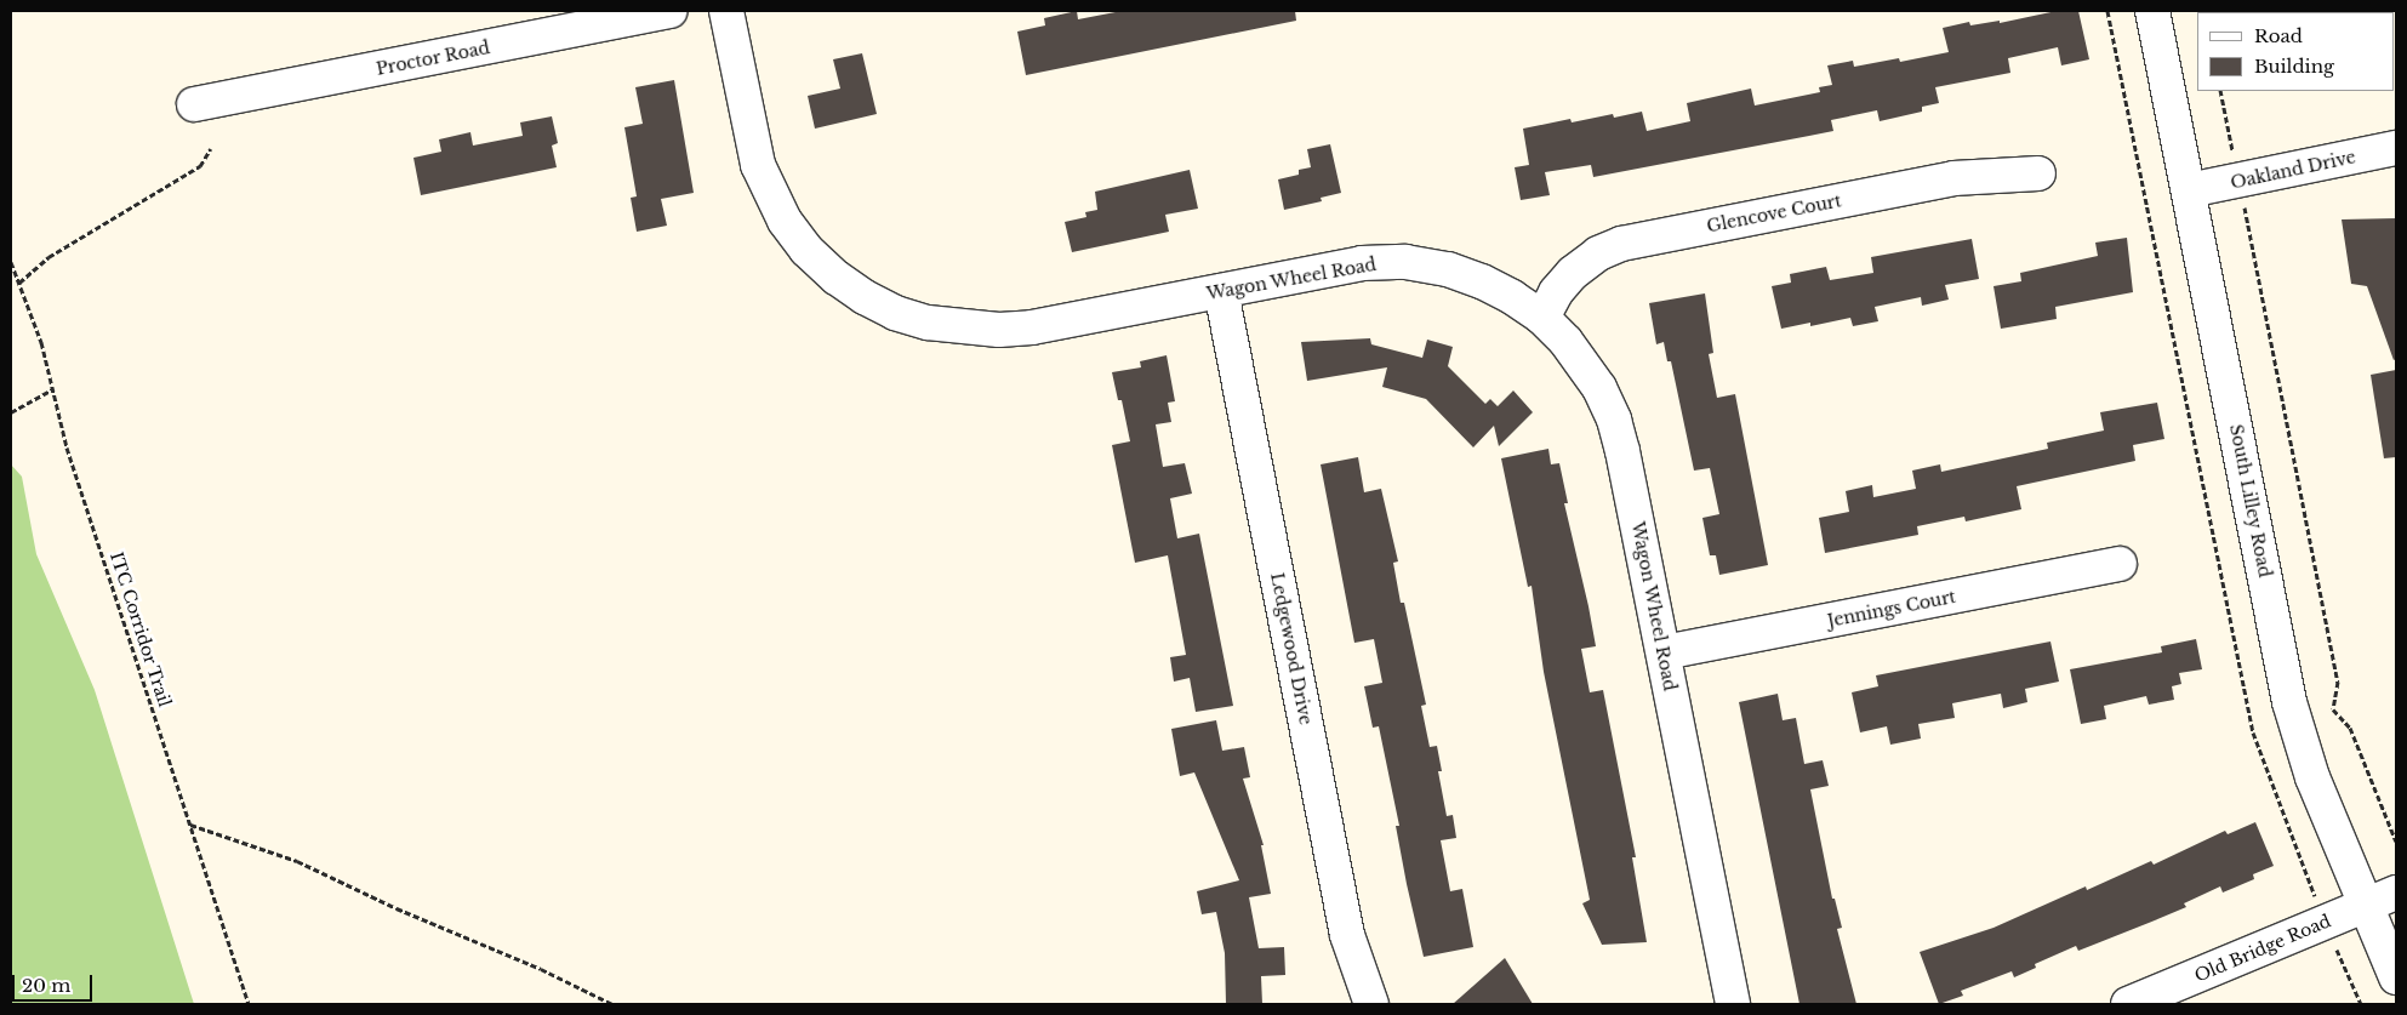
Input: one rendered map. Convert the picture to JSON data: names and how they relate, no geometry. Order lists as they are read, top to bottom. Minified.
{"streets":{"street":["Proctor Road","Oakland Drive","Glencove Court","Wagon Wheel Road","South Lilley Road","Jennings Court","Ledgewood Drive","Old Bridge Road"],"path":["ITC Corridor Trail"]},"crossings":[["Oakland Drive","South Lilley Road"],["Glencove Court","Wagon Wheel Road"],["Wagon Wheel Road","Jennings Court"],["Wagon Wheel Road","Ledgewood Drive"],["South Lilley Road","Old Bridge Road"]],"legend":["Road","Building"],"scale_bar":"20 m"}
